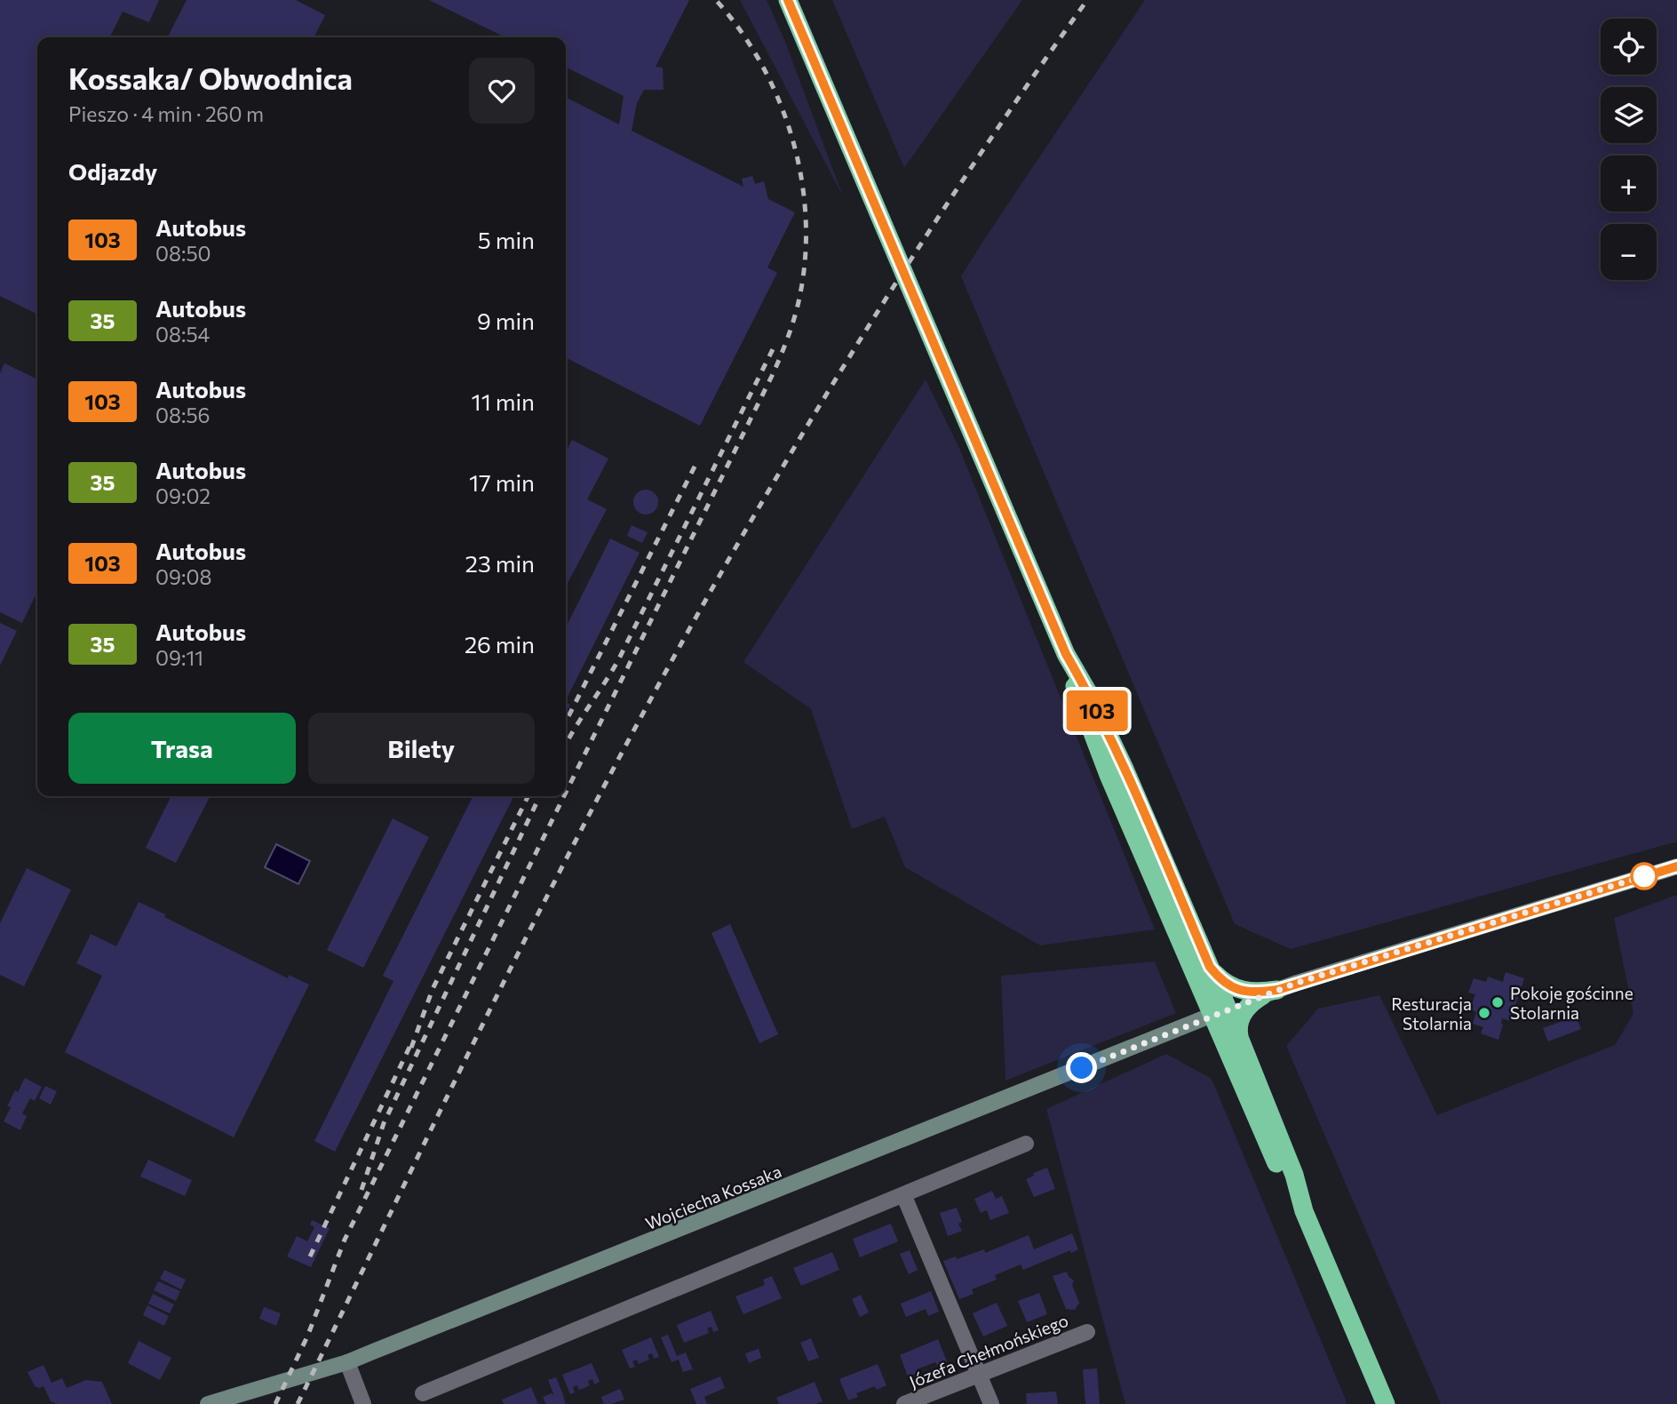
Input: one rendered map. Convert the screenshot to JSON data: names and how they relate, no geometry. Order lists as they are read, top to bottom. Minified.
{"streets":{"street":["Wojciecha Kossaka","Józefa Chełmońskiego"]},"places":["Pokoje gościnne Stolarnia","Resturacja Stolarnia"],"lines":["bus line 103"],"page":{"on_map":"103","map_buttons":["+","−"],"heading":[["Kossaka/ Obwodnica","Pieszo · 4 min · 260 m"],"Odjazdy"],"list":[{"mark":"103","name":"Autobus","note":"08:50","value":"5 min"},{"mark":"35","name":"Autobus","note":"08:54","value":"9 min"},{"mark":"103","name":"Autobus","note":"08:56","value":"11 min"},{"mark":"35","name":"Autobus","note":"09:02","value":"17 min"},{"mark":"103","name":"Autobus","note":"09:08","value":"23 min"},{"mark":"35","name":"Autobus","note":"09:11","value":"26 min"}],"buttons":["Trasa","Bilety"]}}
